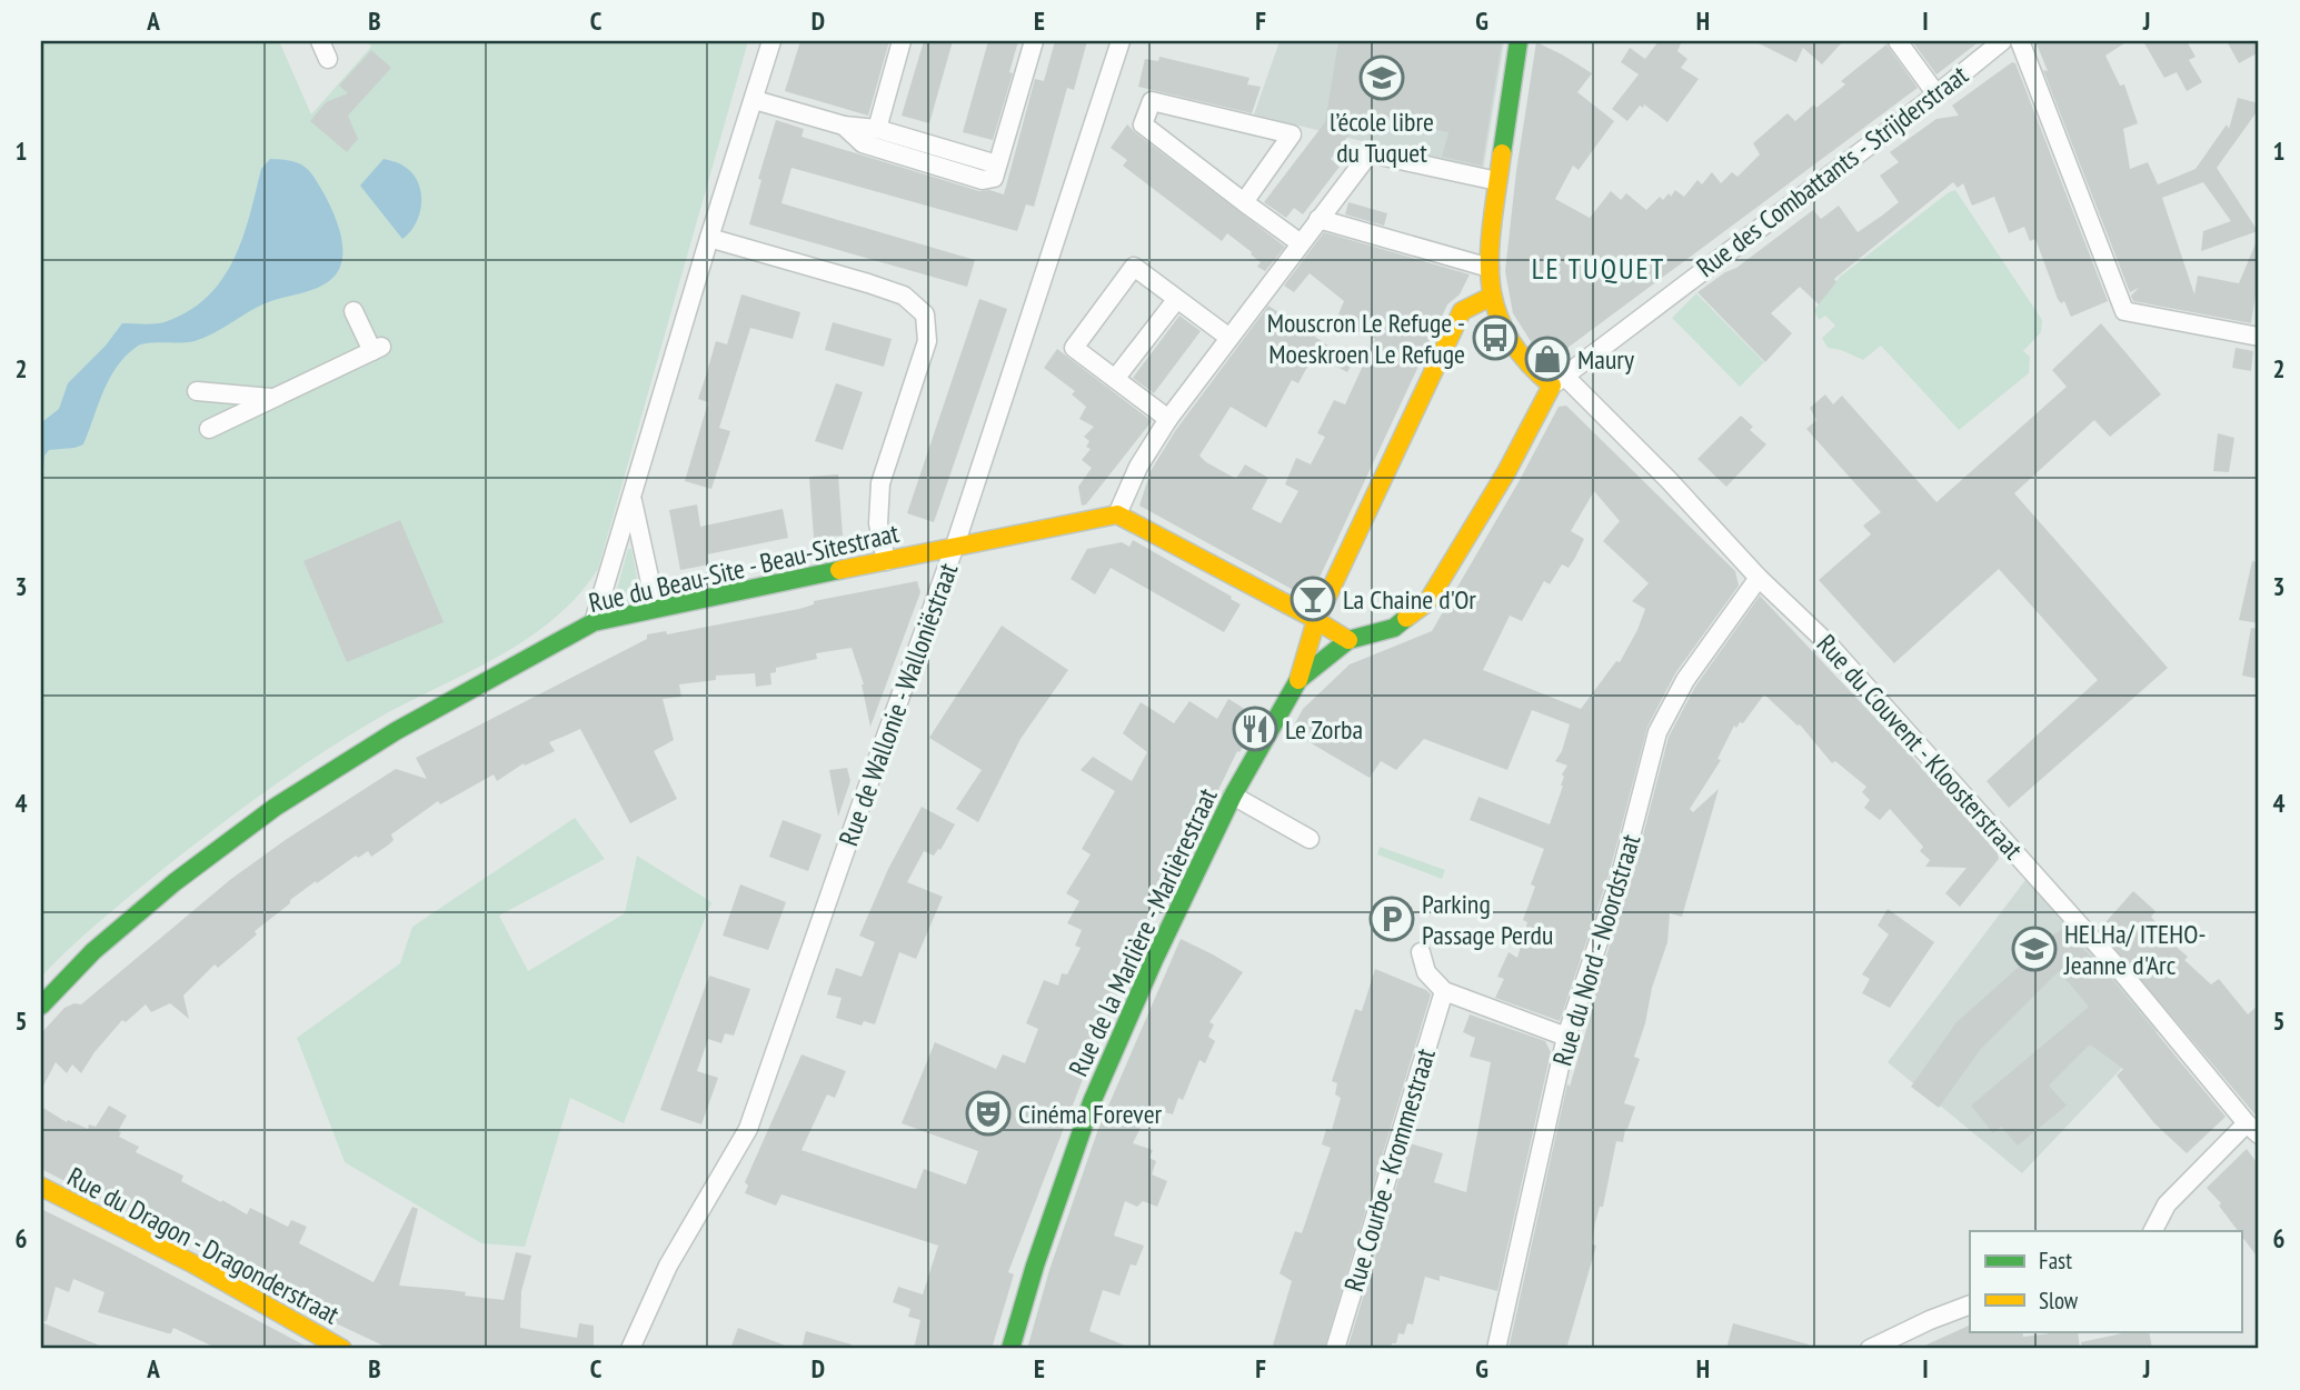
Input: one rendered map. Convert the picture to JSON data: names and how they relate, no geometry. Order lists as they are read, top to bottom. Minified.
{"streets":{"street":["Rue des Combattants - Strijderstraat","Rue du Beau-Site - Beau-Sitestraat","Rue de Wallonie - Walloniëstraat","Rue du Couvent - Kloosterstraat","Rue de la Marlière - Marlièrestraat","Rue du Nord - Noordstraat","Rue Courbe - Krommestraat","Rue du Dragon - Dragonderstraat"]},"crossings":[["Rue des Combattants - Strijderstraat","Rue du Couvent - Kloosterstraat"],["Rue des Combattants - Strijderstraat","Rue de la Marlière - Marlièrestraat"],["Rue du Beau-Site - Beau-Sitestraat","Rue de Wallonie - Walloniëstraat"],["Rue du Couvent - Kloosterstraat","Rue de la Marlière - Marlièrestraat"],["Rue du Couvent - Kloosterstraat","Rue du Nord - Noordstraat"]],"districts":["LE TUQUET"],"places":{"school or university":["l’école libre du Tuquet","HELHa/ ITEHO- Jeanne d'Arc"],"bus stop":["Mouscron Le Refuge - Moeskroen Le Refuge"],"shop":["Maury"],"bar":["La Chaine d'Or"],"restaurant":["Le Zorba"],"parking":["Parking Passage Perdu"],"theatre":["Cinéma Forever"]},"legend":["Fast","Slow"],"grid":{"columns":["A","B","C","D","E","F","G","H","I","J"],"rows":["1","2","3","4","5","6"]}}
